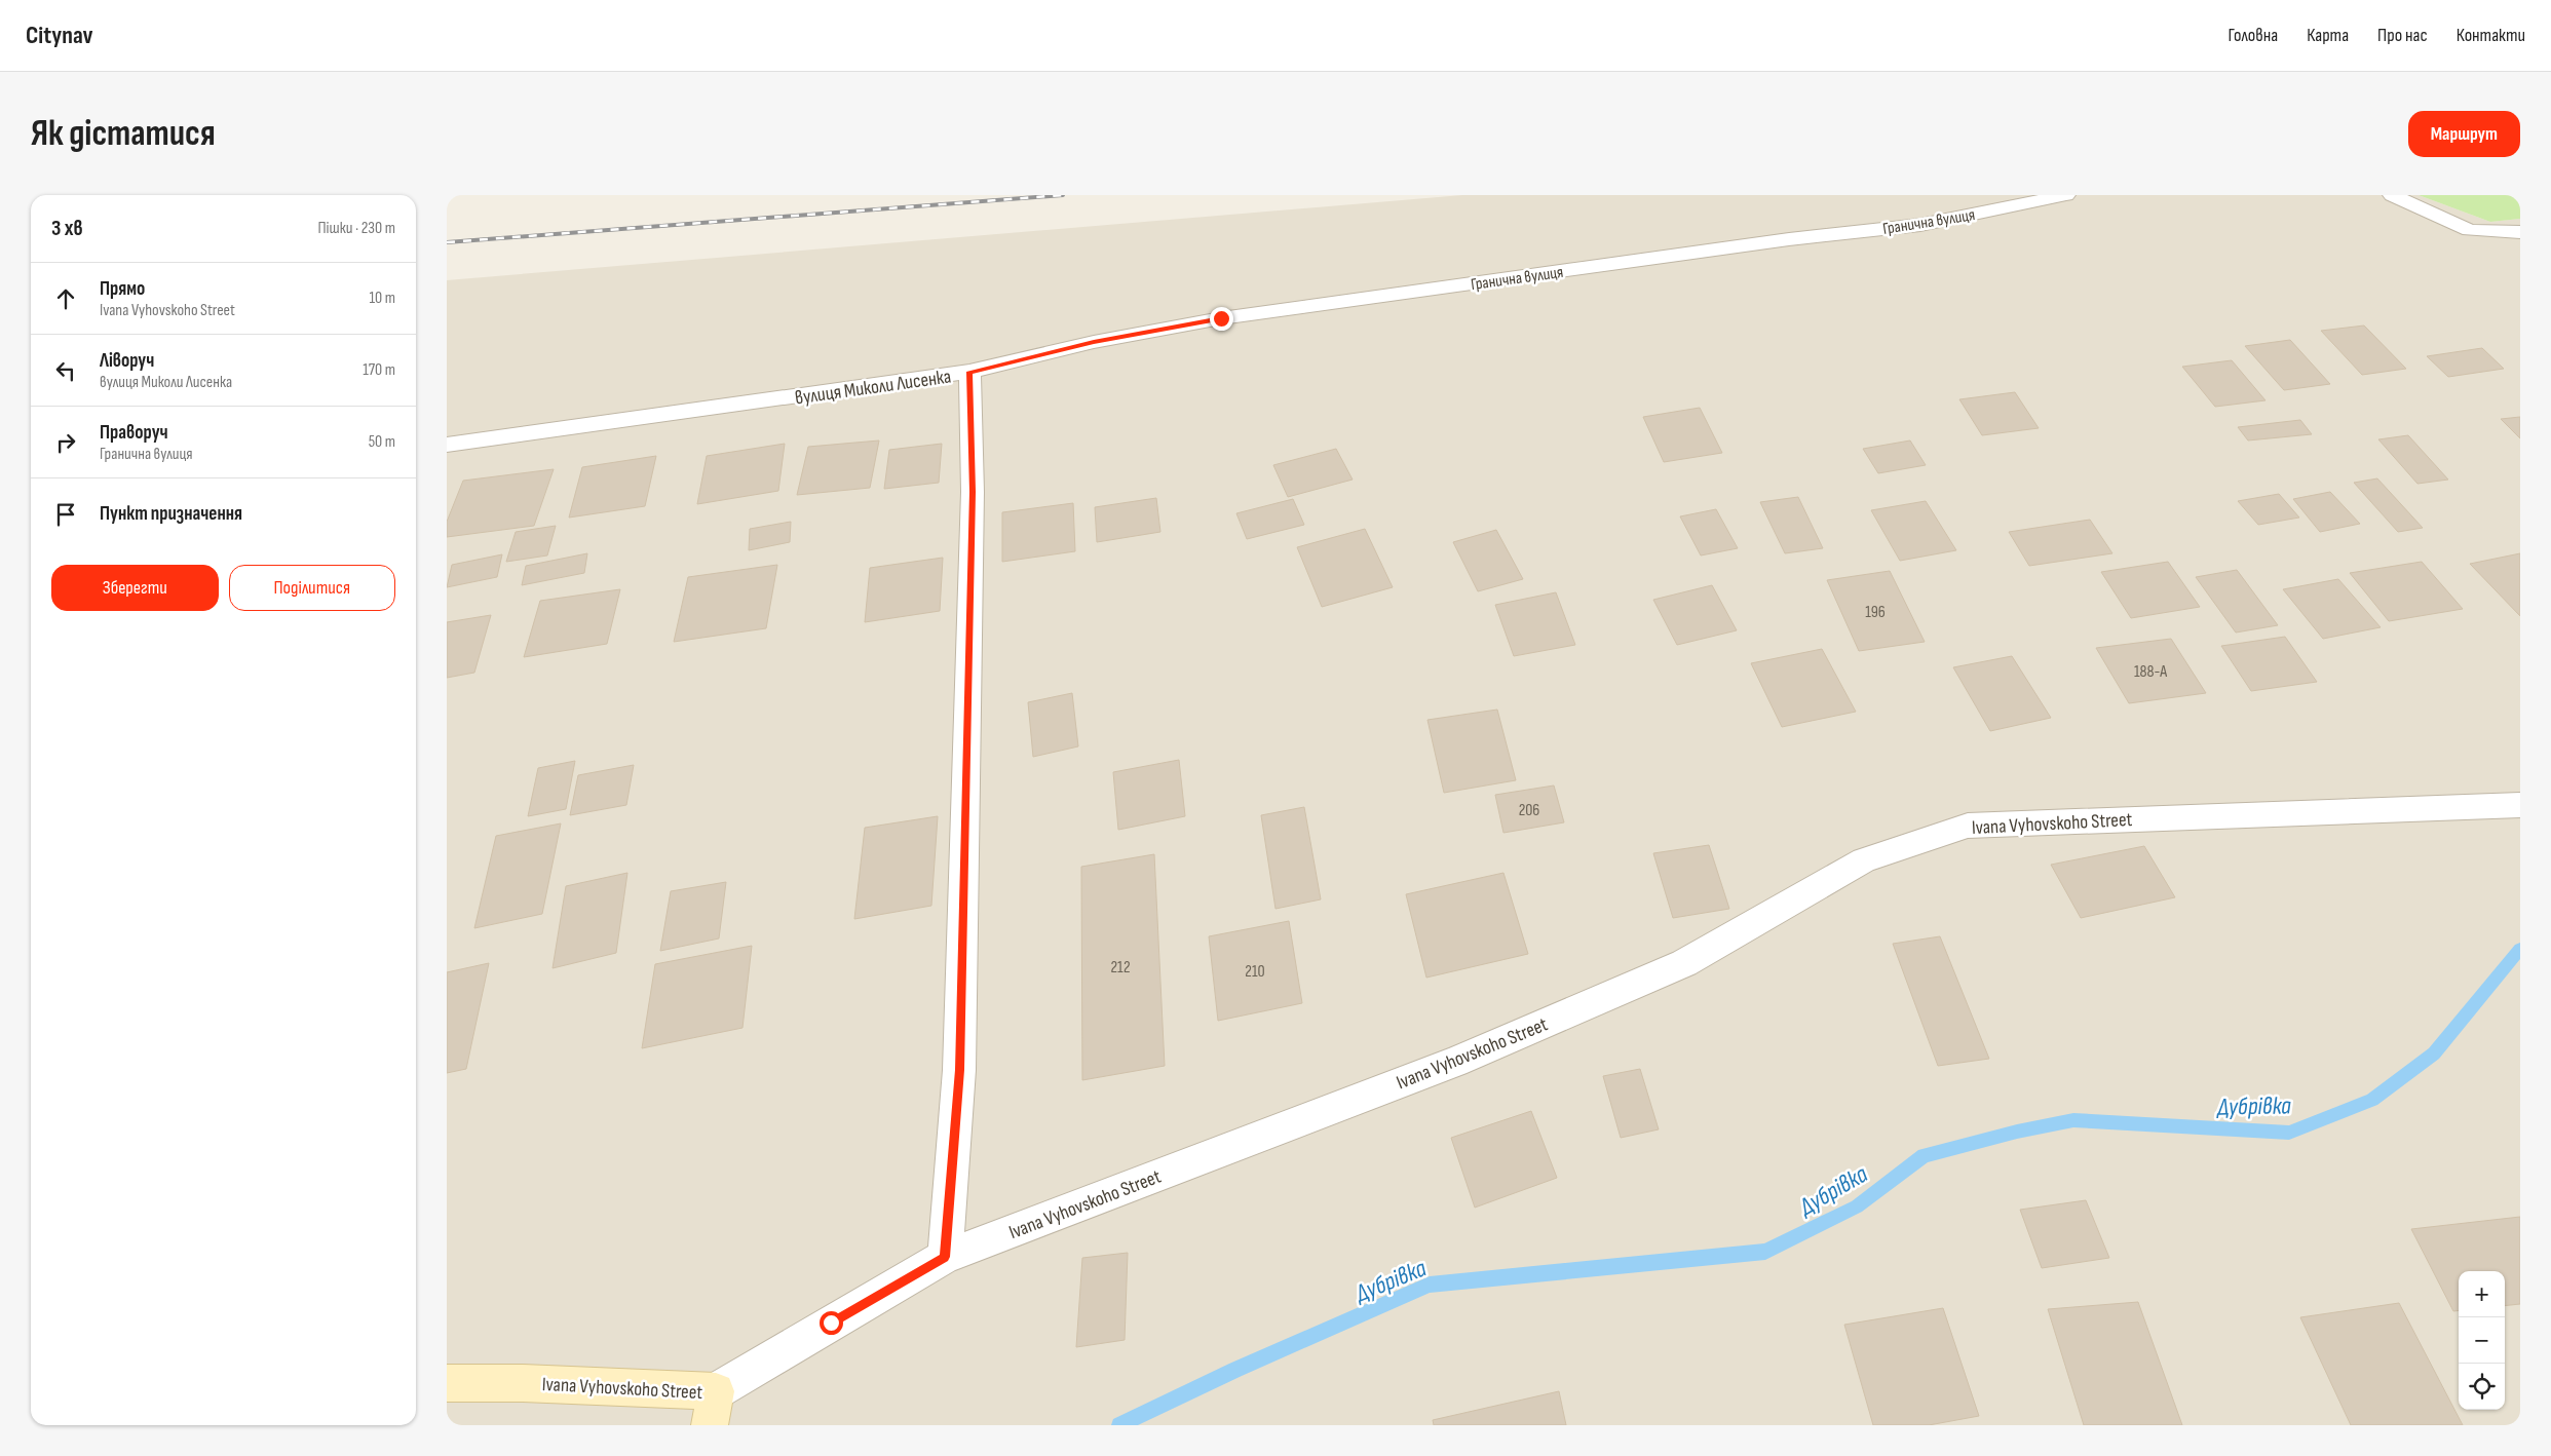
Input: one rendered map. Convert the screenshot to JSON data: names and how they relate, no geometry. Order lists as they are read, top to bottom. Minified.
{"streets":{"main road":["Ivana Vyhovskoho Street"],"street":["Гранична вулиця","вулиця Миколи Лисенка"]},"crossings":[["Гранична вулиця","вулиця Миколи Лисенка"],["вулиця Миколи Лисенка","Ivana Vyhovskoho Street"]],"water":["Дубрівка"],"house_numbers":["196","188-А","206","212","210"],"page":{"header":"Citynav","nav":["Головна","Карта","Про нас","Контакти"],"buttons":["Маршрут",["Зберегти","Поділитися"]],"title":"Як дістатися","heading":["3 хв","Пішки · 230 m"],"list":[["Прямо","Ivana Vyhovskoho Street","10 m"],["Ліворуч","вулиця Миколи Лисенка","170 m"],["Праворуч","Гранична вулиця","50 m"],"Пункт призначення"],"map_buttons":["+","−"]}}
